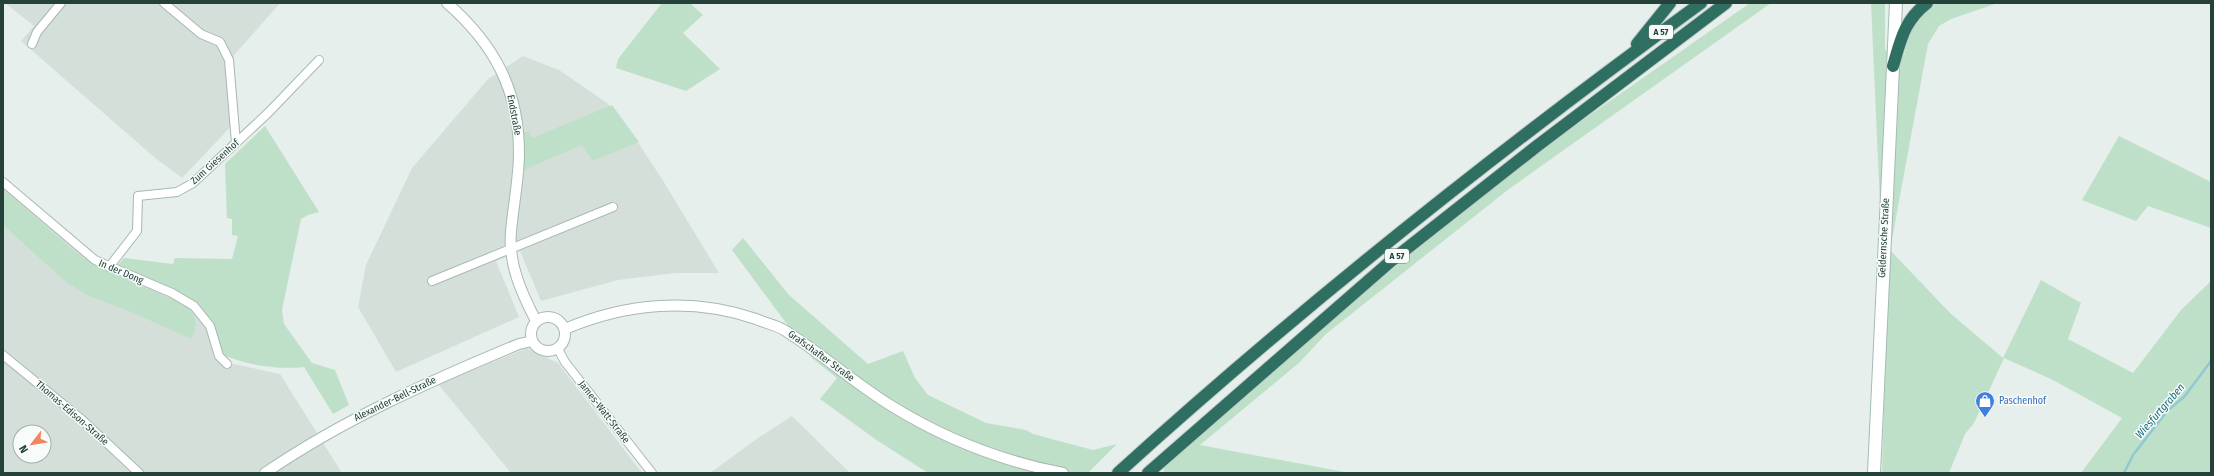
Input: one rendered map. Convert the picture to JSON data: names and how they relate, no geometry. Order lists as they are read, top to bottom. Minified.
{"streets":{"highway":["A 57"],"main road":["Geldernsche Straße"],"street":["Endstraße","Zum Giesenhof","In der Dong","Grafschafter Straße","Alexander-Bell-Straße","James-Watt-Straße","Thomas-Edison-Straße"]},"crossings":[["Endstraße","Grafschafter Straße"],["Endstraße","Alexander-Bell-Straße"],["Endstraße","James-Watt-Straße"],["Zum Giesenhof","In der Dong"],["Grafschafter Straße","Alexander-Bell-Straße"],["Grafschafter Straße","James-Watt-Straße"],["Alexander-Bell-Straße","James-Watt-Straße"]],"water":["Wiesfurtgraben"],"places":{"shop":["Paschenhof"]},"north":"bottom left"}
